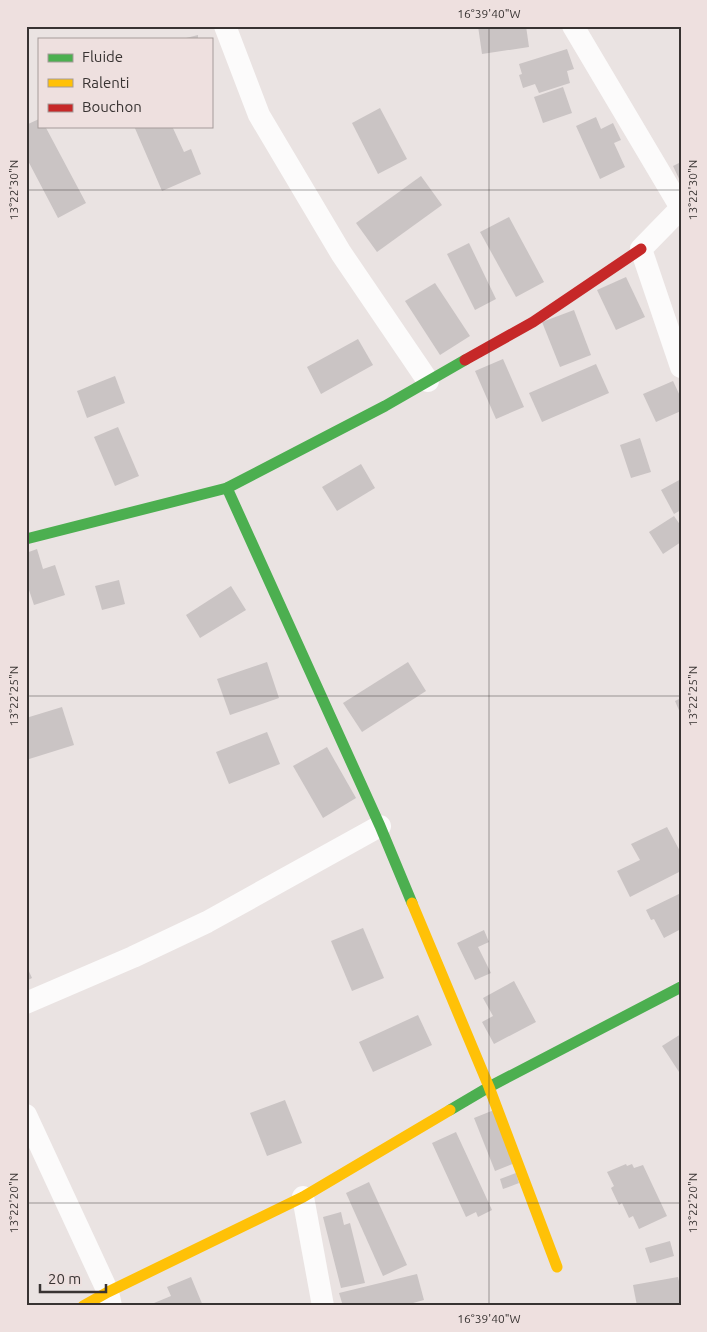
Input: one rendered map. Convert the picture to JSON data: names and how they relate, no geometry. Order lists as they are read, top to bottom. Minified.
{"legend":["Fluide","Ralenti","Bouchon"],"scale_bar":"20 m","coordinates":["16°39'40\"W","13°22'30\"N","13°22'25\"N","13°22'20\"N"]}
